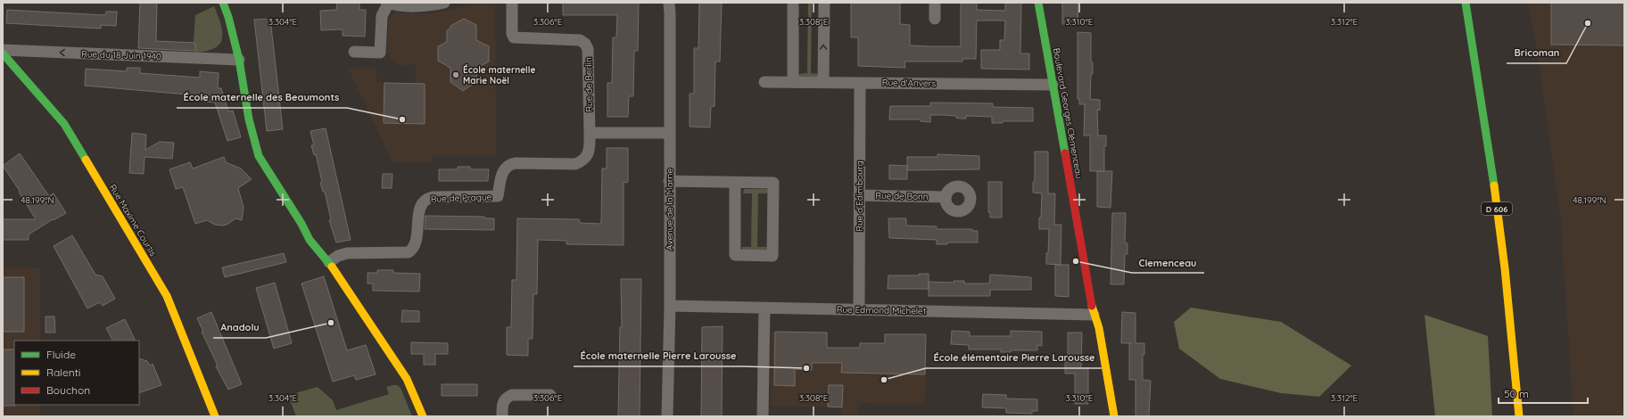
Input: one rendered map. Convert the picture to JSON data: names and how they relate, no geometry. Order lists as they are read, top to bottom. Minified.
{"streets":{"street":["Rue du 18 Juin 1940","Rue d'Anvers","Rue de Berlin","Boulevard Georges Clémenceau","Rue d'Edimbourg","Rue de Bonn","Rue de Prague","D 606","Avenue de la Marne","Rue Maxime Courtis","Rue Edmond Michelet"]},"crossings":[["Rue d'Anvers","Boulevard Georges Clémenceau"],["Rue d'Anvers","Rue d'Edimbourg"],["Rue de Berlin","Rue de Prague"],["Boulevard Georges Clémenceau","Rue Edmond Michelet"],["Rue d'Edimbourg","Rue de Bonn"],["Rue d'Edimbourg","Rue Edmond Michelet"],["Avenue de la Marne","Rue Edmond Michelet"]],"one_way":["Rue du 18 Juin 1940"],"places":["Bricoman","École maternelle Marie Noël","École maternelle des Beaumonts","Clemenceau","Anadolu","École maternelle Pierre Larousse","École élémentaire Pierre Larousse"],"legend":["Fluide","Ralenti","Bouchon"],"scale_bar":"50 m","coordinates":["3.304°E","3.306°E","3.308°E","3.310°E","3.312°E","48.199°N"]}
